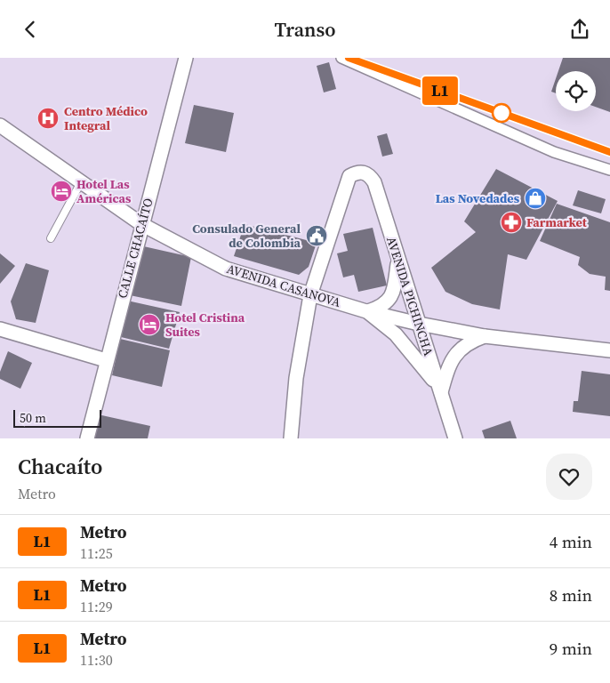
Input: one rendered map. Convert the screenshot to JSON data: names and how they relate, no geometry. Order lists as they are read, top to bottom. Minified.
{"streets":{"street":["CALLE CHACAÍTO","AVENIDA CASANOVA","AVENIDA PICHINCHA"]},"crossings":[["CALLE CHACAÍTO","AVENIDA CASANOVA"],["AVENIDA CASANOVA","AVENIDA PICHINCHA"]],"places":{"hospital":["Centro Médico Integral"],"hotel":["Hotel Las Américas","Hotel Cristina Suites"],"shop":["Las Novedades"],"pharmacy":["Farmarket"],"public building":["Consulado General de Colombia"]},"lines":["metro line L1"],"scale_bar":"50 m","page":{"header":"Transo","on_map":"L1","scale":"50 m","heading":["Chacaíto","Metro"],"list":[{"mark":"L1","name":"Metro","note":"11:25","value":"4 min"},{"mark":"L1","name":"Metro","note":"11:29","value":"8 min"},{"mark":"L1","name":"Metro","note":"11:30","value":"9 min"}]}}
